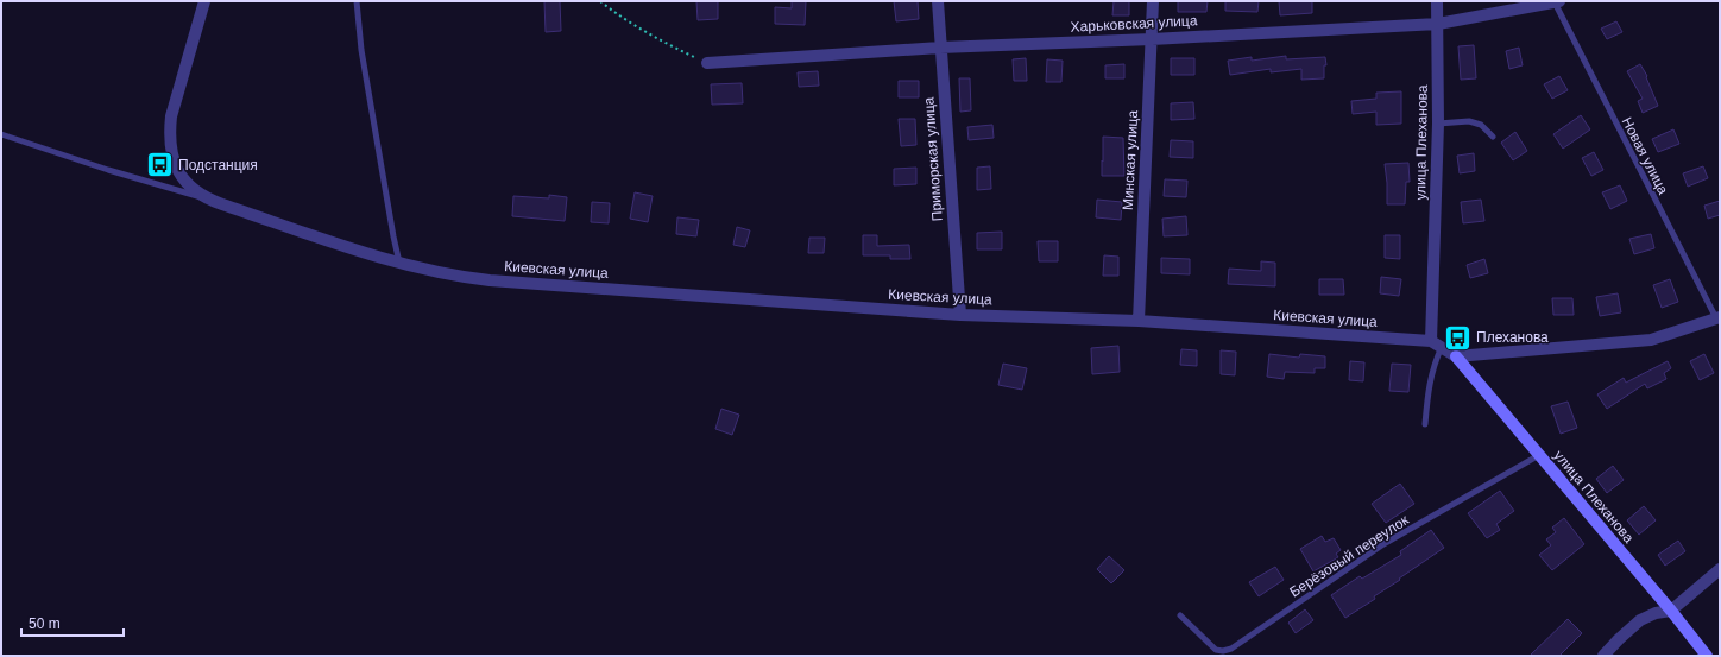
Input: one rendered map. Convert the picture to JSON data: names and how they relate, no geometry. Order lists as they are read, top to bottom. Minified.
{"streets":{"street":["Харьковская улица","улица Плеханова","Приморская улица","Минская улица","Киевская улица"],"lane":["Новая улица","Берёзовый переулок"]},"crossings":[["Харьковская улица","улица Плеханова"],["Харьковская улица","Новая улица"],["Харьковская улица","Приморская улица"],["Харьковская улица","Минская улица"],["улица Плеханова","Киевская улица"],["улица Плеханова","Берёзовый переулок"],["Приморская улица","Киевская улица"],["Минская улица","Киевская улица"]],"places":{"bus stop":["Подстанция","Плеханова"]},"scale_bar":"50 m"}
